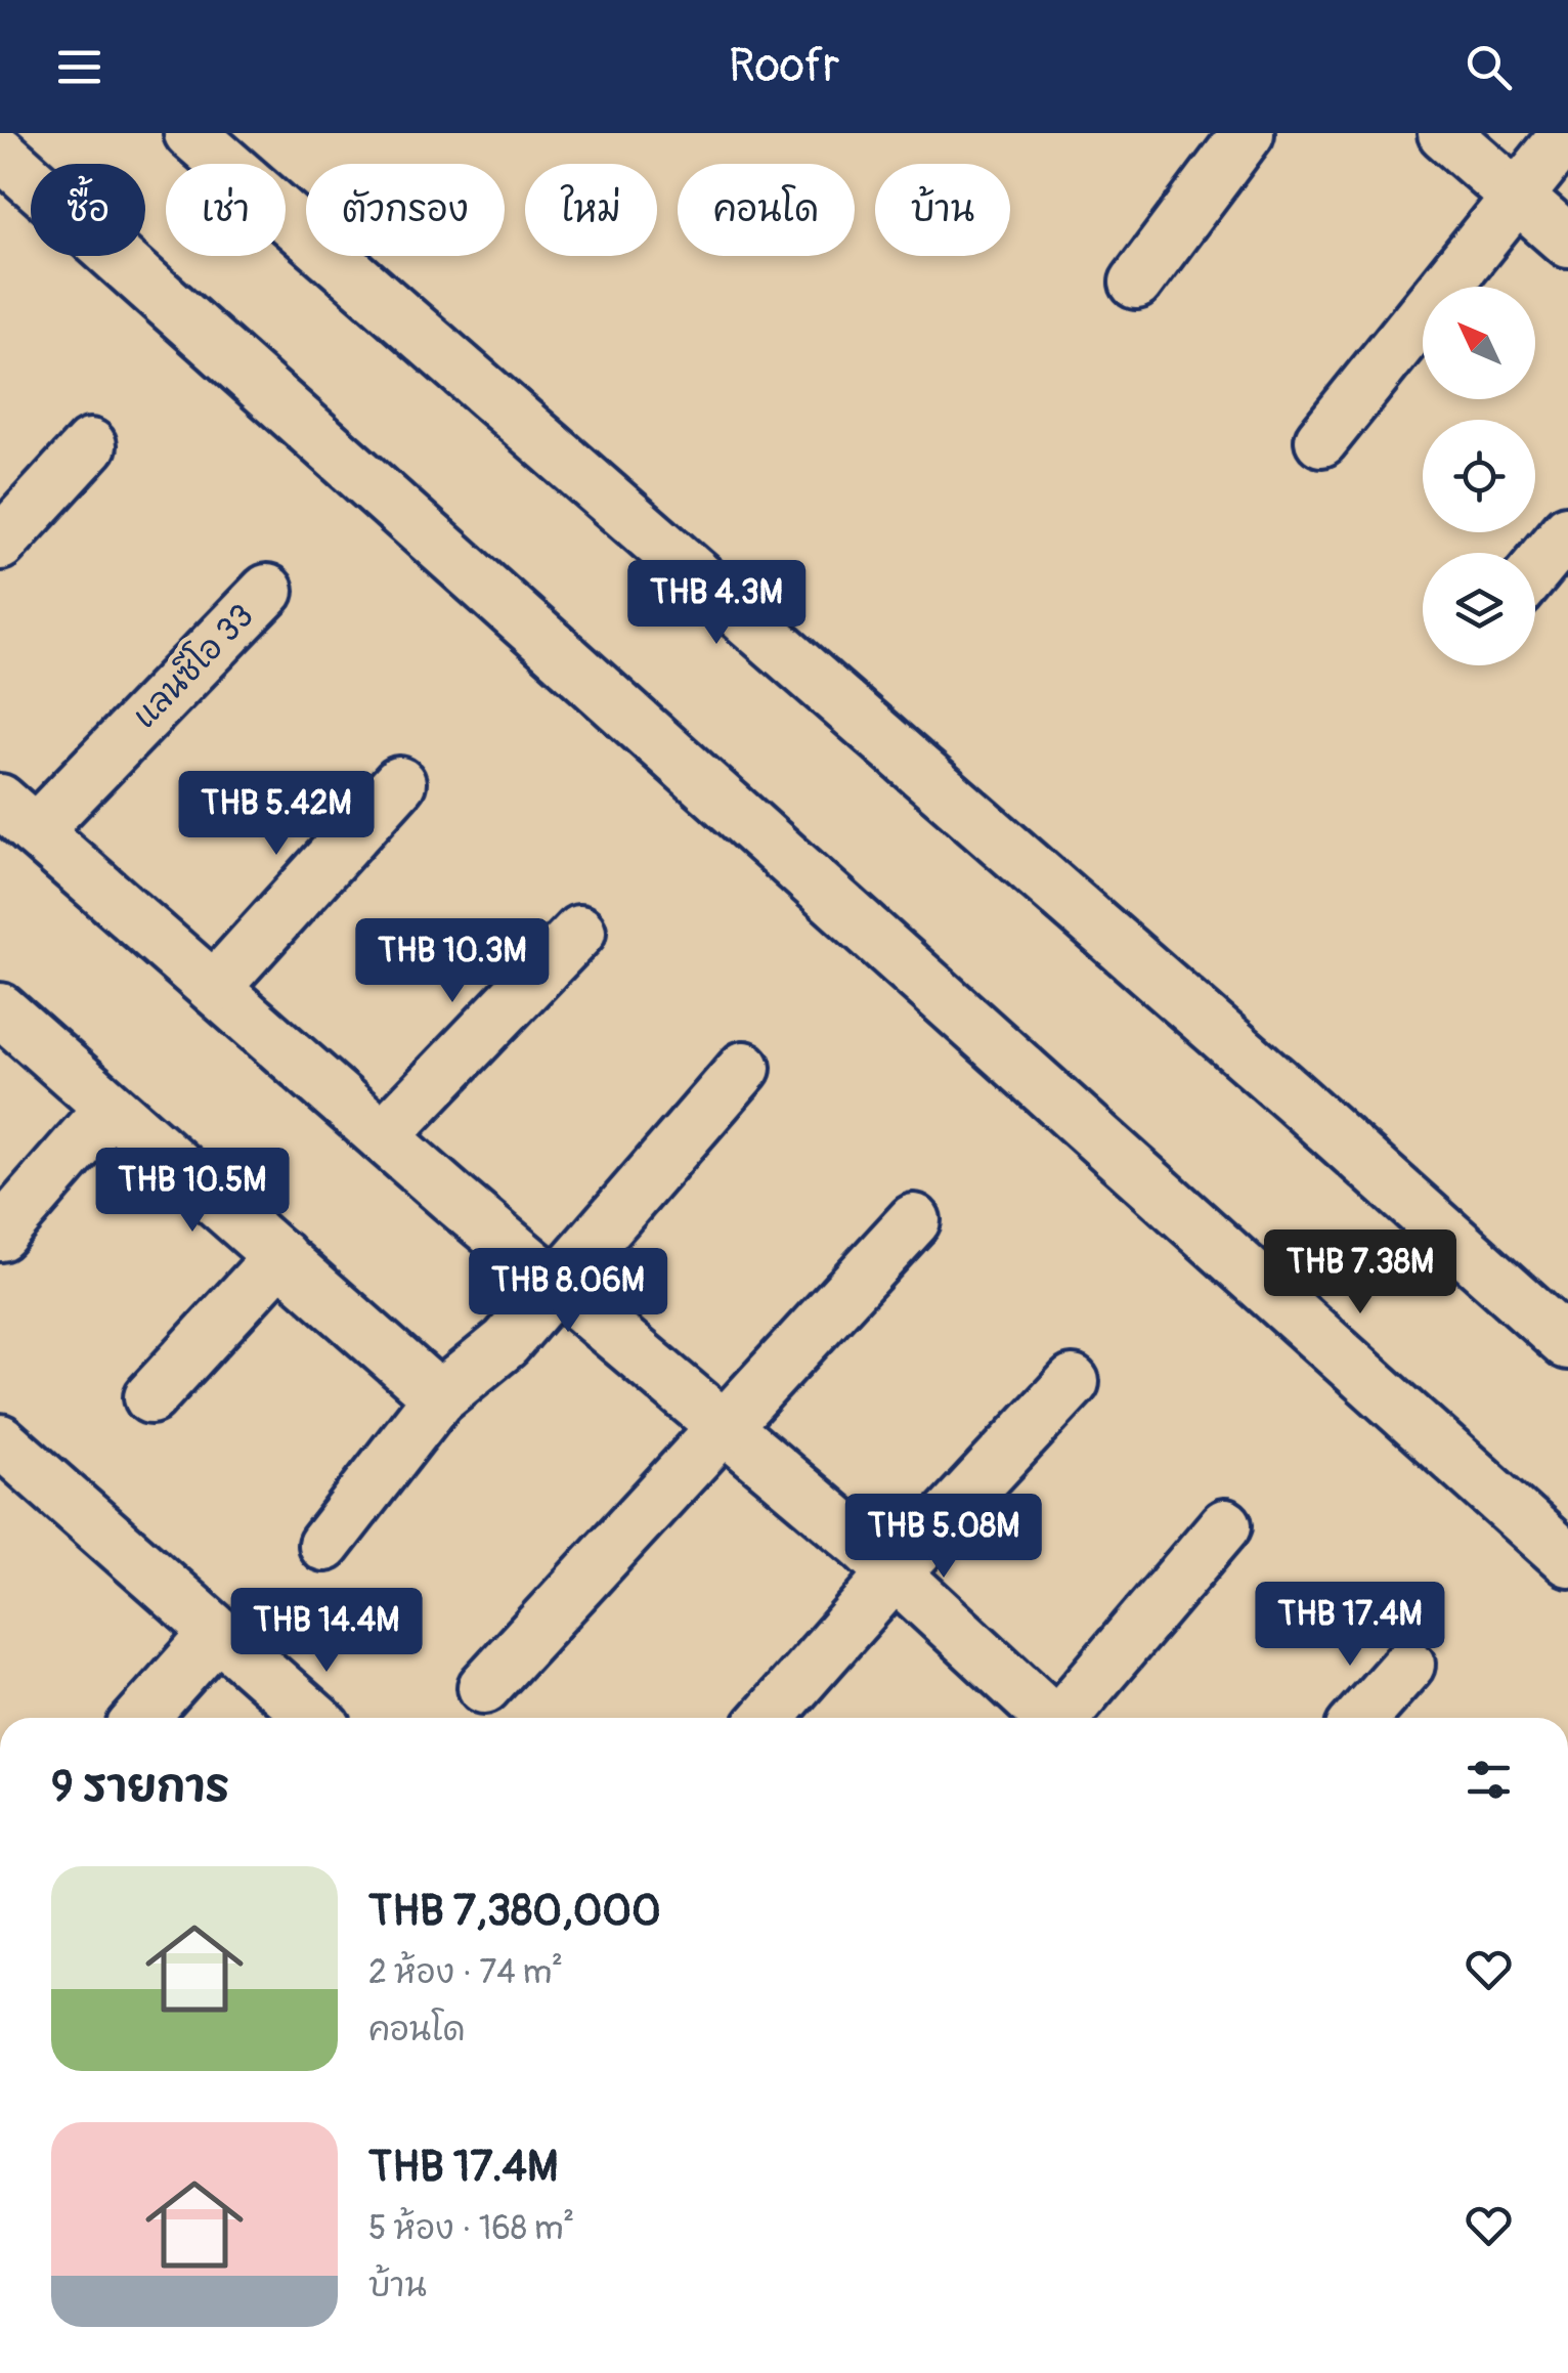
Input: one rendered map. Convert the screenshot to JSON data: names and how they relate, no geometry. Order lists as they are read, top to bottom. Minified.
{"streets":{"street":["แลนซีโอ 33"]},"north":"top left","page":{"header":"Roofr","chip":["ซื้อ","เช่า","ตัวกรอง","ใหม่","คอนโด","บ้าน"],"price":["THB 4.3M","THB 5.42M","THB 10.3M","THB 10.5M","THB 7.38M","THB 8.06M","THB 5.08M","THB 17.4M","THB 14.4M"],"heading":"9 รายการ","list":[{"name":"THB 7,380,000","note":"2 ห้อง · 74 m² · คอนโด"},{"name":"THB 17.4M","note":"5 ห้อง · 168 m² · บ้าน"}]}}
